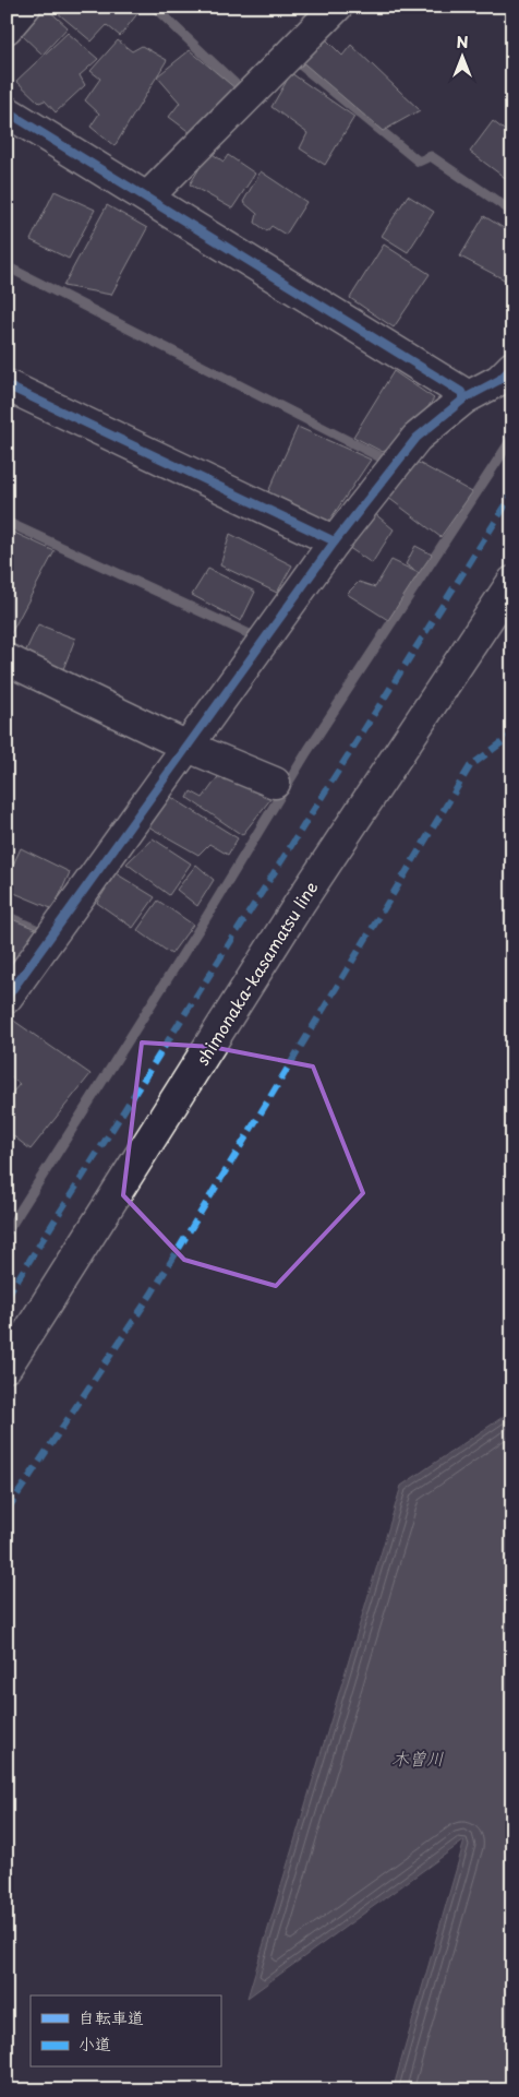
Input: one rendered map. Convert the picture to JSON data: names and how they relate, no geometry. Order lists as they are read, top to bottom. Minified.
{"streets":{"street":["shimonaka-kasamatsu line"]},"water":["木曽川"],"legend":["自転車道","小道"],"north":"top"}
